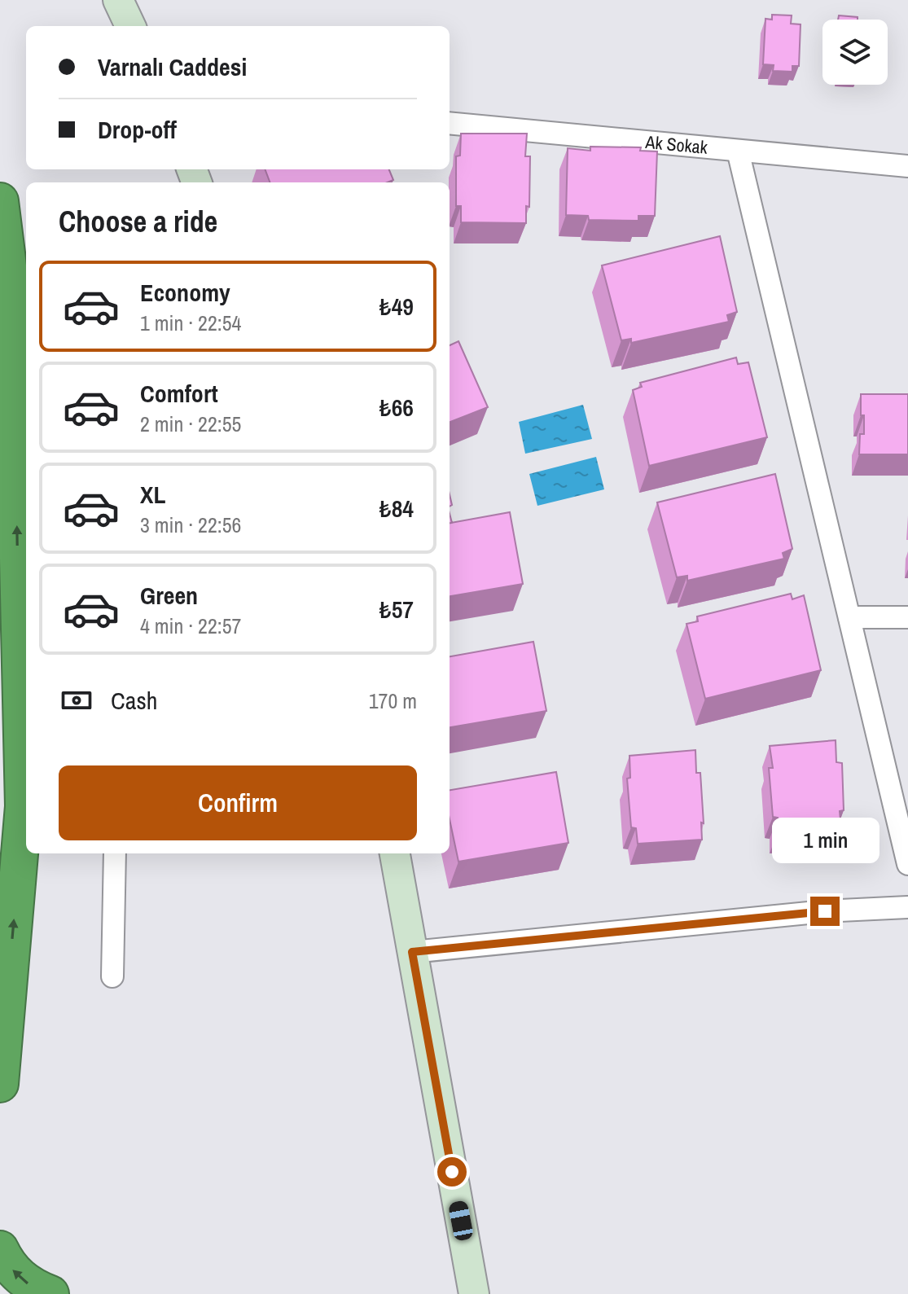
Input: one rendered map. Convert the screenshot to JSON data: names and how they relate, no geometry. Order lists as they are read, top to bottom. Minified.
{"streets":{"street":["Ak Sokak"]},"page":{"banner":["Varnalı Caddesi","Drop-off"],"heading":"Choose a ride","list":[{"name":"Economy","note":"1 min · 22:54","value":"₺49"},{"name":"Comfort","note":"2 min · 22:55","value":"₺66"},{"name":"XL","note":"3 min · 22:56","value":"₺84"},{"name":"Green","note":"4 min · 22:57","value":"₺57"}],"pay":["Cash","170 m"],"buttons":"Confirm","bubble":"1 min"}}
